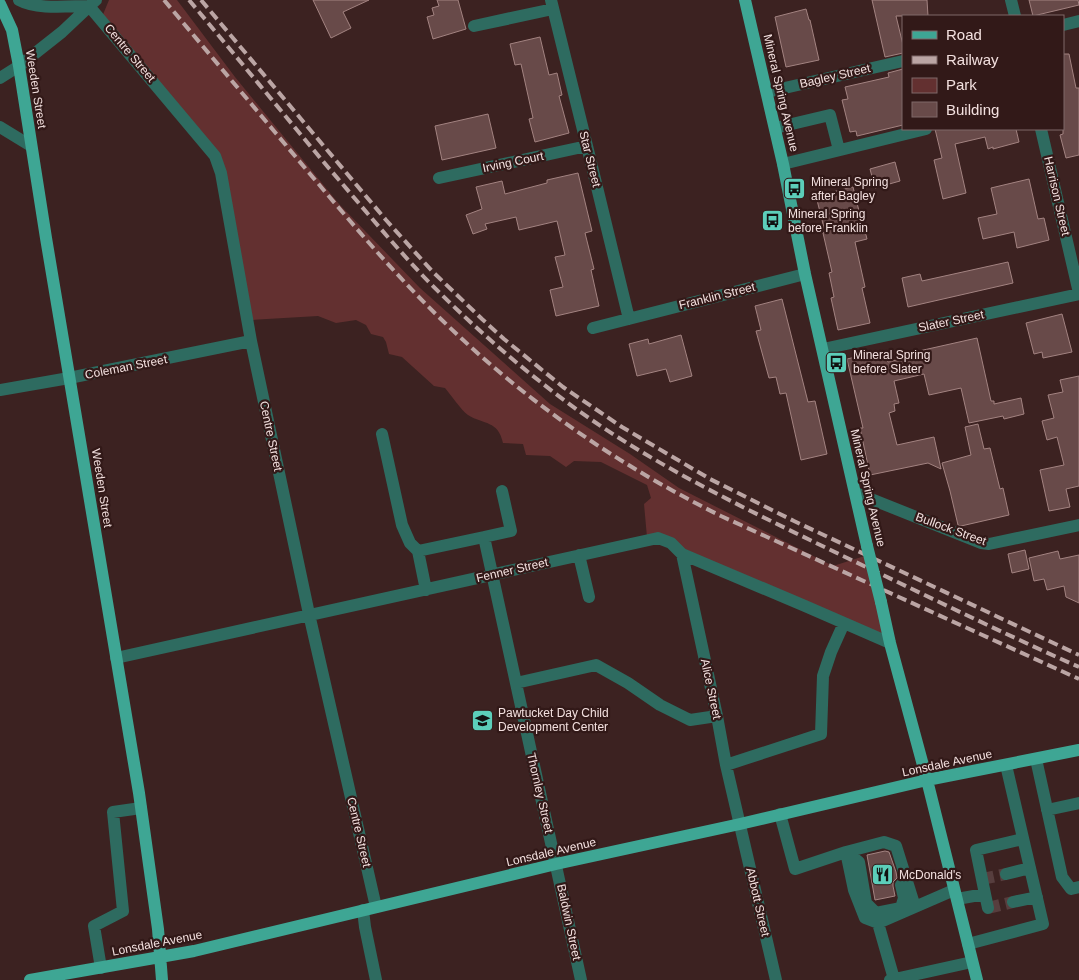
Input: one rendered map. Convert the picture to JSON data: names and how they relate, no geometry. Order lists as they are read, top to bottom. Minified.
{"streets":{"main road":["Weeden Street","Mineral Spring Avenue","Lonsdale Avenue"],"street":["Centre Street","Bagley Street","Star Street","Irving Court","Harrison Street","Franklin Street","Slater Street","Coleman Street","Bullock Street","Fenner Street","Alice Street","Thornley Street","Abbott Street","Baldwin Street"]},"crossings":[["Centre Street","Coleman Street"],["Centre Street","Fenner Street"],["Centre Street","Lonsdale Avenue"],["Bagley Street","Mineral Spring Avenue"],["Weeden Street","Coleman Street"],["Weeden Street","Fenner Street"],["Weeden Street","Lonsdale Avenue"],["Mineral Spring Avenue","Franklin Street"],["Mineral Spring Avenue","Slater Street"],["Mineral Spring Avenue","Bullock Street"],["Mineral Spring Avenue","Fenner Street"],["Mineral Spring Avenue","Lonsdale Avenue"],["Star Street","Irving Court"],["Star Street","Franklin Street"],["Harrison Street","Slater Street"],["Fenner Street","Alice Street"],["Fenner Street","Thornley Street"],["Alice Street","Lonsdale Avenue"],["Alice Street","Abbott Street"],["Lonsdale Avenue","Thornley Street"],["Lonsdale Avenue","Abbott Street"],["Lonsdale Avenue","Baldwin Street"],["Thornley Street","Baldwin Street"]],"places":{"bus stop":["Mineral Spring after Bagley","Mineral Spring before Franklin","Mineral Spring before Slater"],"school or university":["Pawtucket Day Child Development Center"],"restaurant":["McDonald's"]},"legend":["Road","Railway","Park","Building"]}
